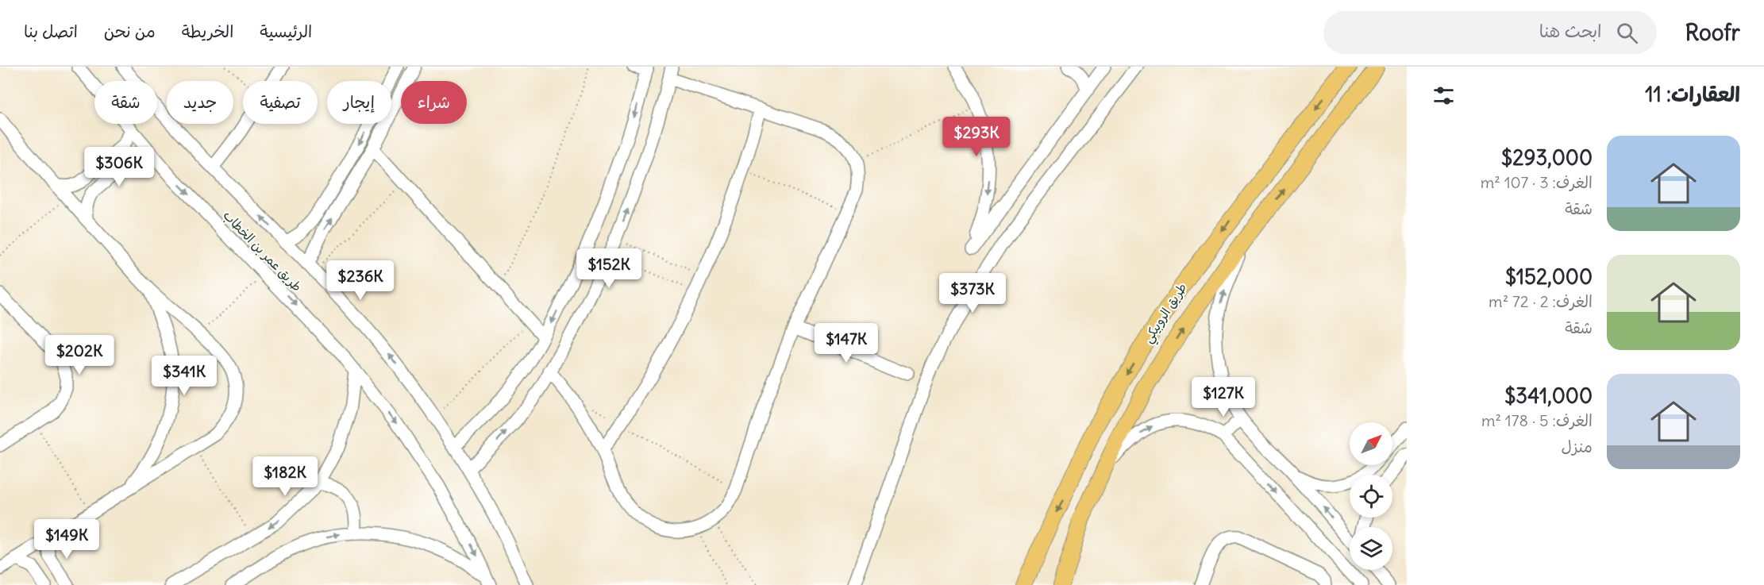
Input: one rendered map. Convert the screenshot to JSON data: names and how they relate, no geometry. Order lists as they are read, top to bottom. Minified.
{"streets":{"main road":["طريق الروبيكي"],"street":["طريق عمر بن الخطاب"]},"north":"top right","page":{"header":"Roofr","search":"ابحث هنا","nav":["الرئيسية","الخريطة","من نحن","اتصل بنا"],"heading":"العقارات: 11","chip":["شراء","إيجار","تصفية","جديد","شقة"],"price":["$293K","$306K","$152K","$236K","$373K","$147K","$202K","$341K","$127K","$182K","$149K"],"list":[{"name":"$293,000","note":"الغرف: 3 · 107 m² · شقة"},{"name":"$152,000","note":"الغرف: 2 · 72 m² · شقة"},{"name":"$341,000","note":"الغرف: 5 · 178 m² · منزل"}]}}
